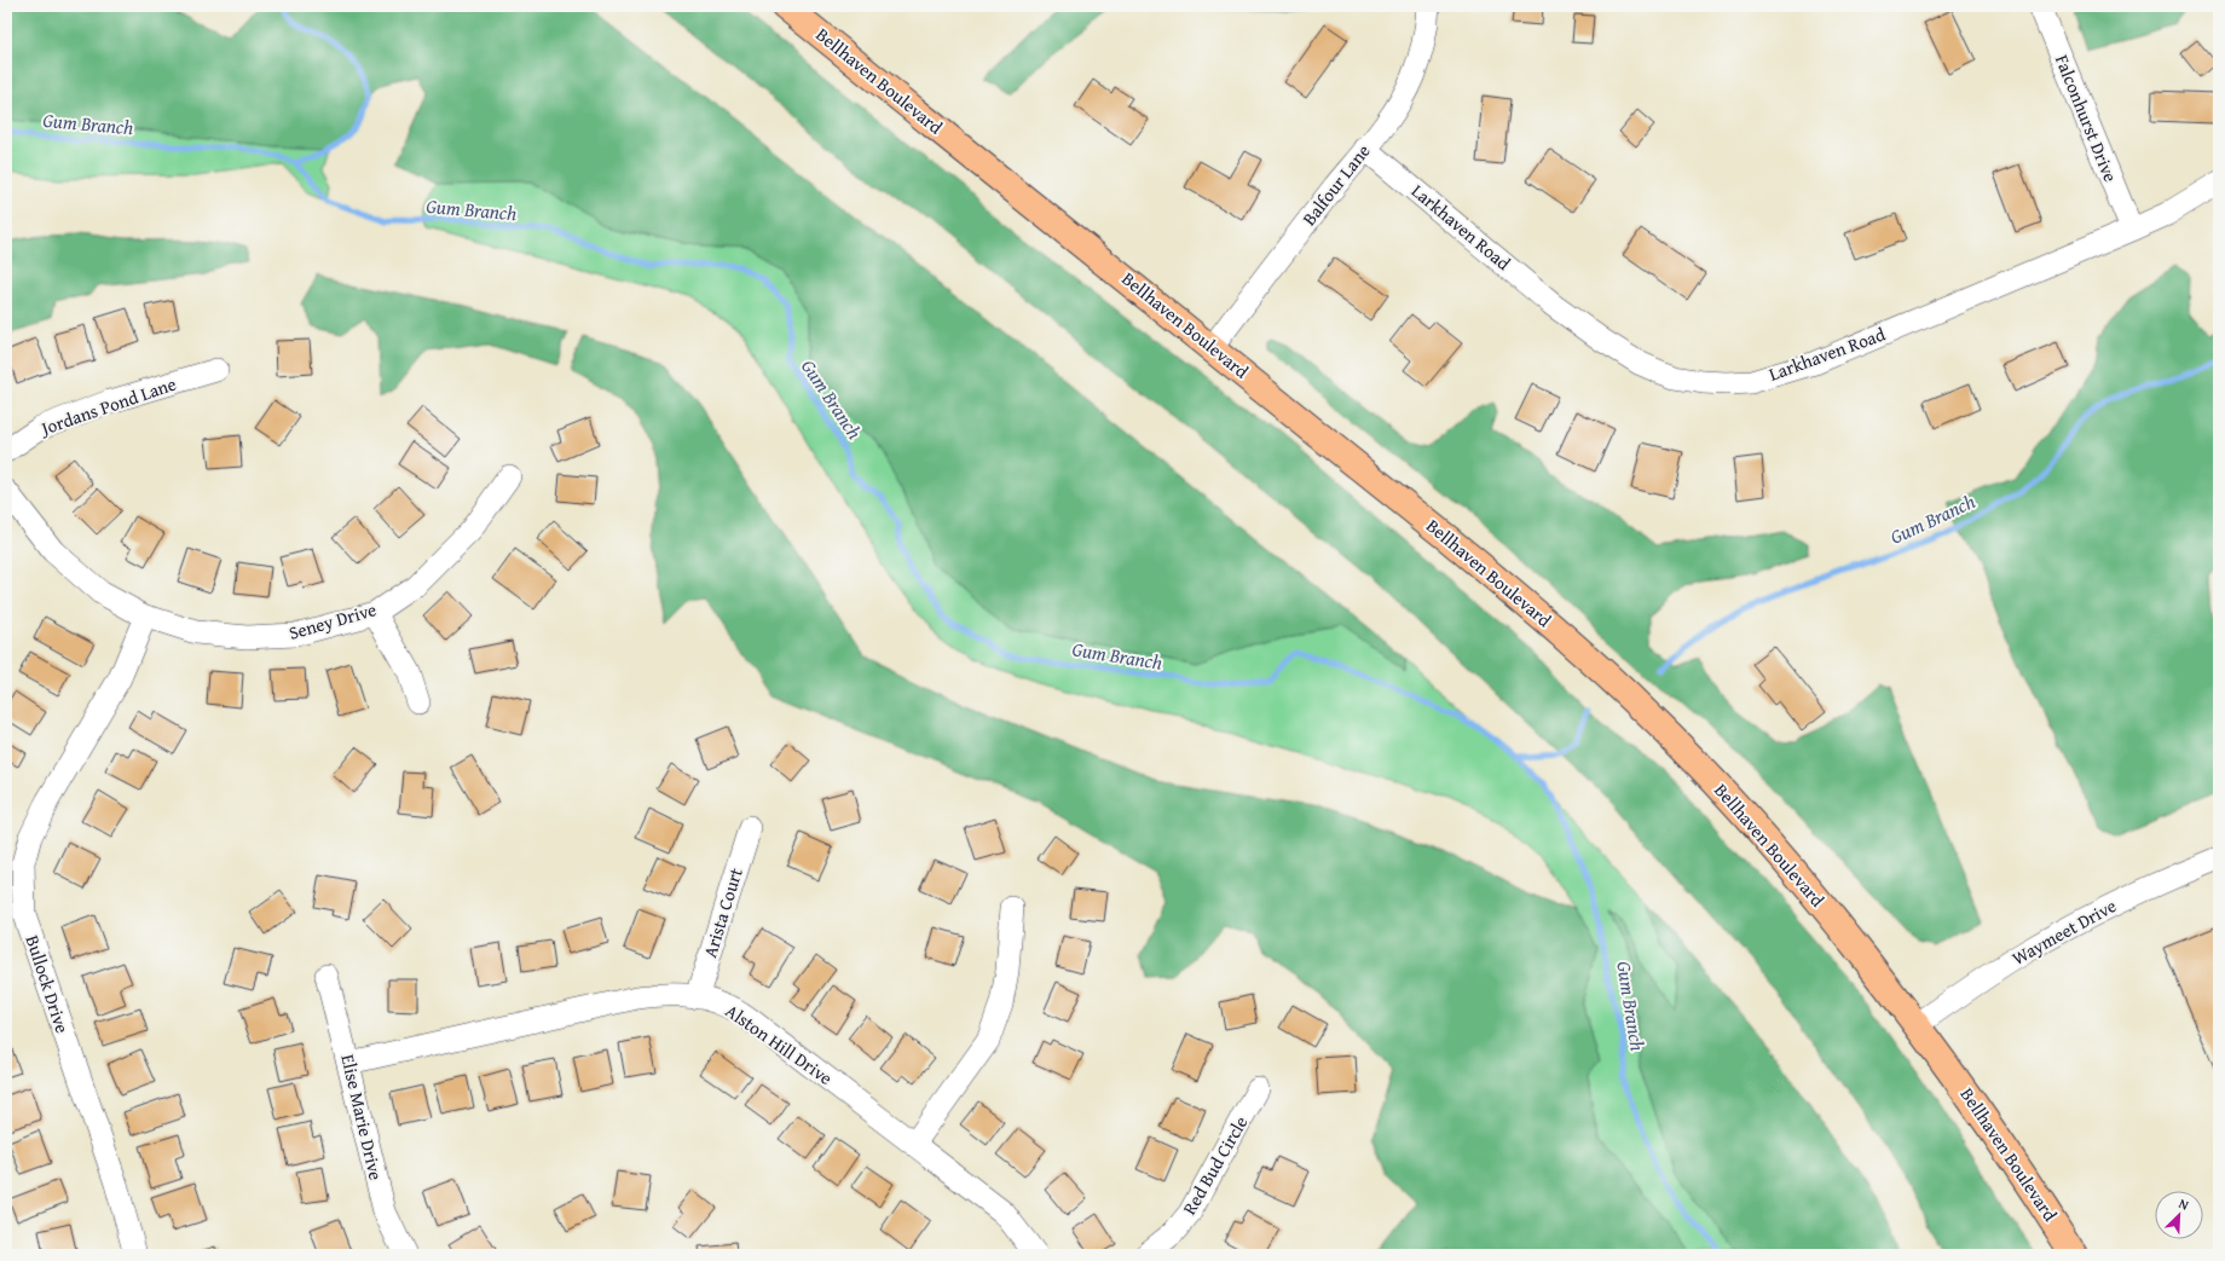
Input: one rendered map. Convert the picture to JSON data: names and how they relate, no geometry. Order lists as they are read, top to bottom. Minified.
{"streets":{"main road":["Bellhaven Boulevard"],"street":["Falconhurst Drive","Balfour Lane","Larkhaven Road","Jordans Pond Lane","Seney Drive","Arista Court","Waymeet Drive","Bullock Drive","Alston Hill Drive","Elise Marie Drive","Red Bud Circle"]},"crossings":[["Bellhaven Boulevard","Balfour Lane"],["Bellhaven Boulevard","Waymeet Drive"],["Falconhurst Drive","Larkhaven Road"],["Balfour Lane","Larkhaven Road"],["Seney Drive","Bullock Drive"],["Arista Court","Alston Hill Drive"],["Alston Hill Drive","Elise Marie Drive"]],"water":["Gum Branch"],"north":"top right"}
